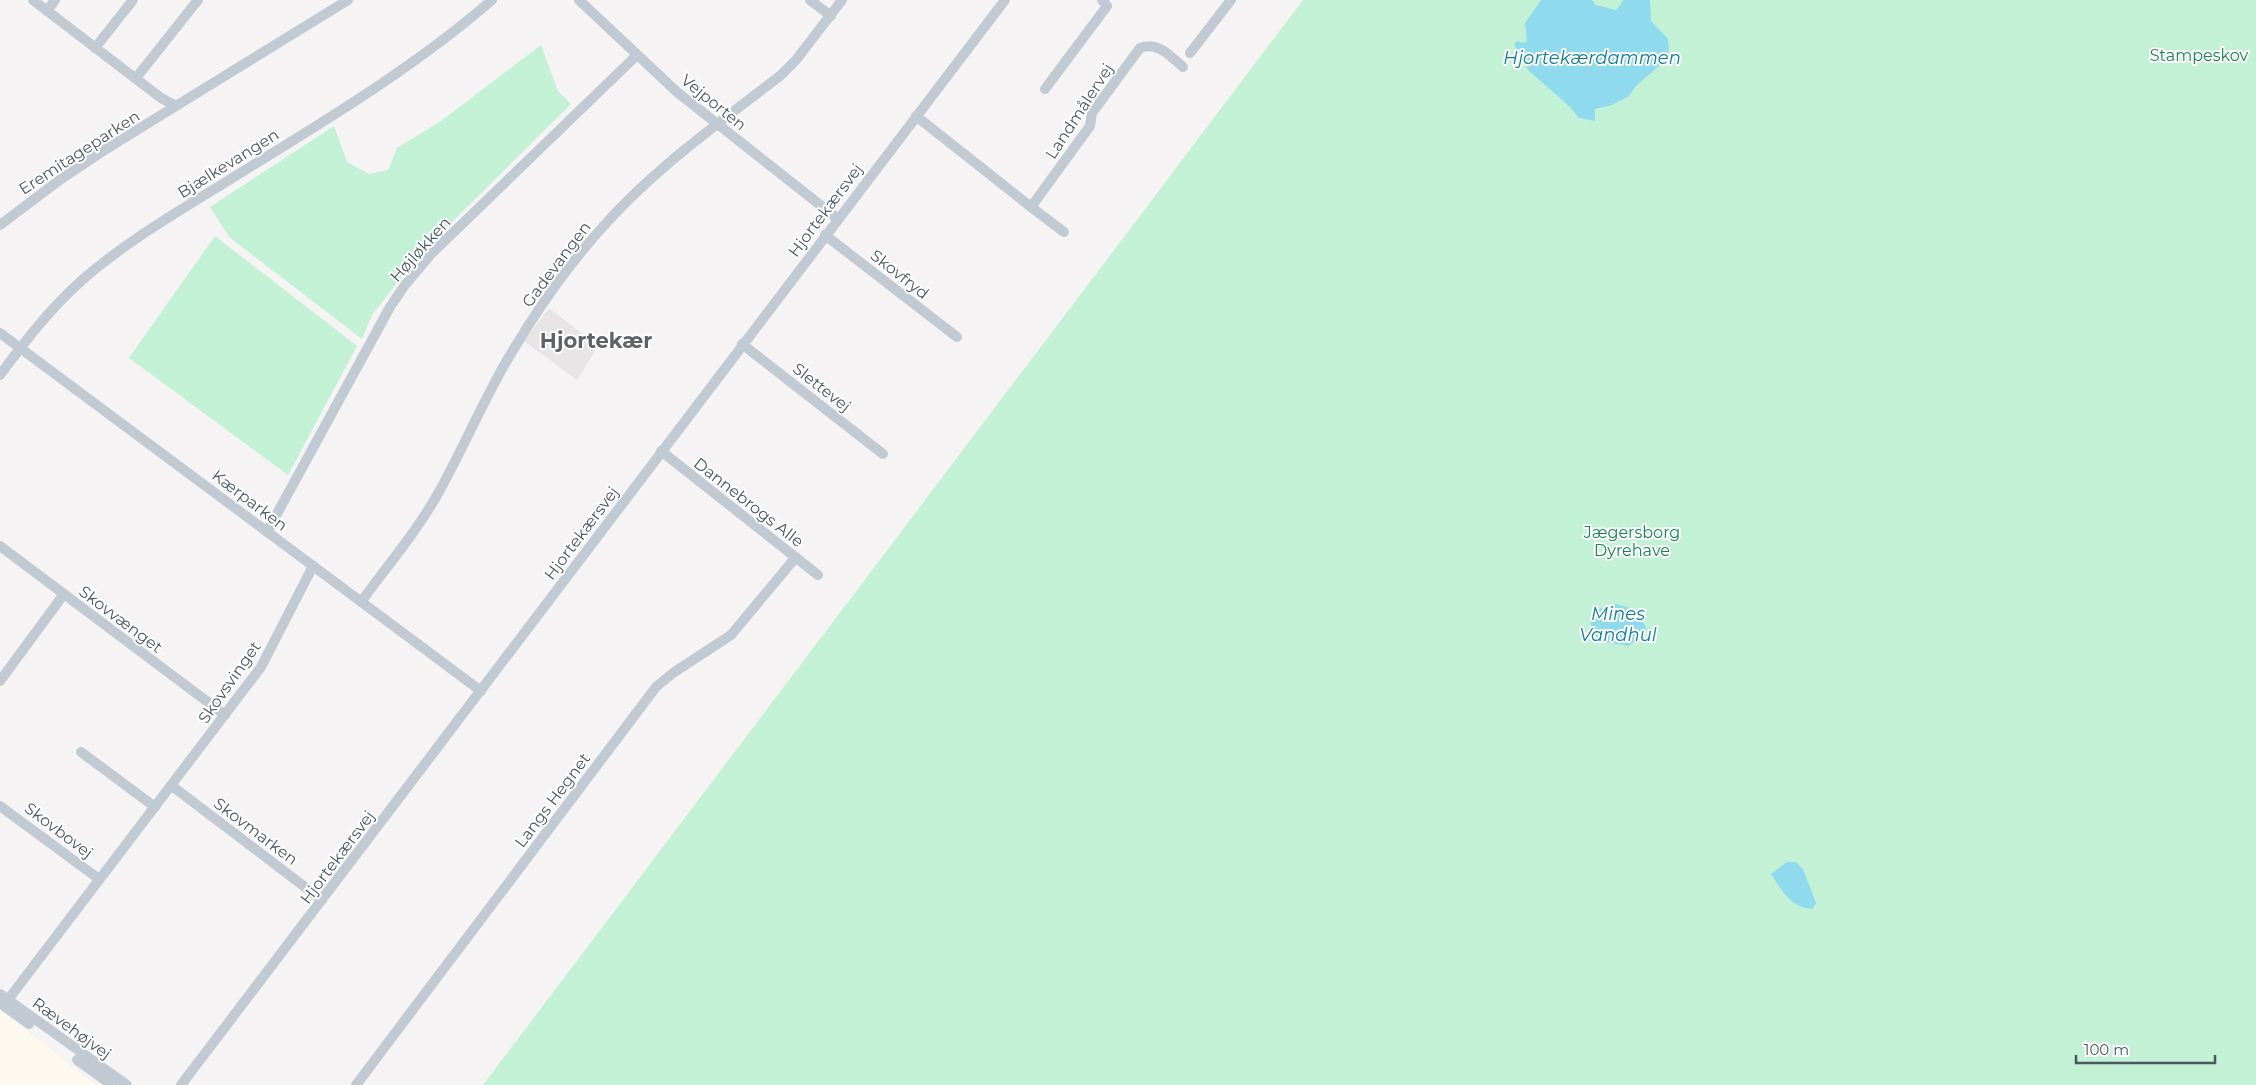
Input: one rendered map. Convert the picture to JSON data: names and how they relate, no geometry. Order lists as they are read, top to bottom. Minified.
{"streets":{"street":["Vejporten","Landmålervej","Eremitageparken","Bjælkevangen","Hjortekærsvej","Højløkken","Gadevangen","Skovfryd","Slettevej","Kærparken","Dannebrogs Alle","Skovvænget","Skovsvinget","Langs Hegnet","Skovbovej","Skovmarken","Rævehøjvej"]},"crossings":[["Vejporten","Hjortekærsvej"],["Vejporten","Højløkken"],["Vejporten","Gadevangen"],["Bjælkevangen","Kærparken"],["Hjortekærsvej","Skovfryd"],["Hjortekærsvej","Slettevej"],["Hjortekærsvej","Kærparken"],["Hjortekærsvej","Dannebrogs Alle"],["Hjortekærsvej","Skovmarken"],["Højløkken","Kærparken"],["Gadevangen","Kærparken"],["Kærparken","Skovsvinget"],["Dannebrogs Alle","Langs Hegnet"],["Skovvænget","Skovsvinget"],["Skovsvinget","Skovbovej"],["Skovsvinget","Skovmarken"],["Skovsvinget","Rævehøjvej"]],"districts":["Hjortekær"],"water":["Hjortekærdammen","Mines Vandhul"],"parks":["Stampeskov","Jægersborg Dyrehave"],"scale_bar":"100 m"}
